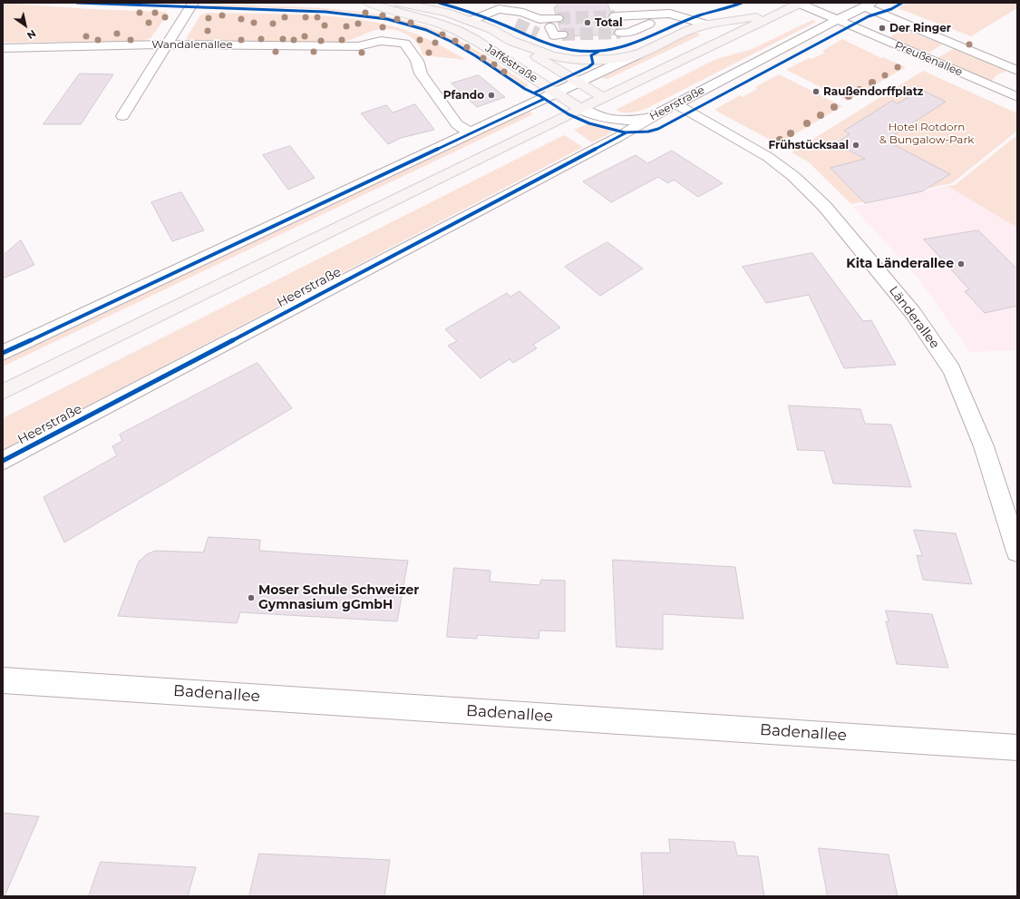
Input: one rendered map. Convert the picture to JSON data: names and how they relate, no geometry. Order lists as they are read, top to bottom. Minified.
{"streets":{"main road":["Jafféstraße"],"street":["Wandalenallee","Preußenallee","Heerstraße","Länderallee","Badenallee"]},"crossings":[["Preußenallee","Heerstraße"],["Jafféstraße","Heerstraße"],["Heerstraße","Länderallee"]],"parks":["Hotel Rotdorn & Bungalow-Park"],"places":["Total","Der Ringer","Raußendorffplatz","Pfando","Frühstücksaal","Kita Länderallee","Moser Schule Schweizer Gymnasium gGmbH"],"north":"bottom right"}
